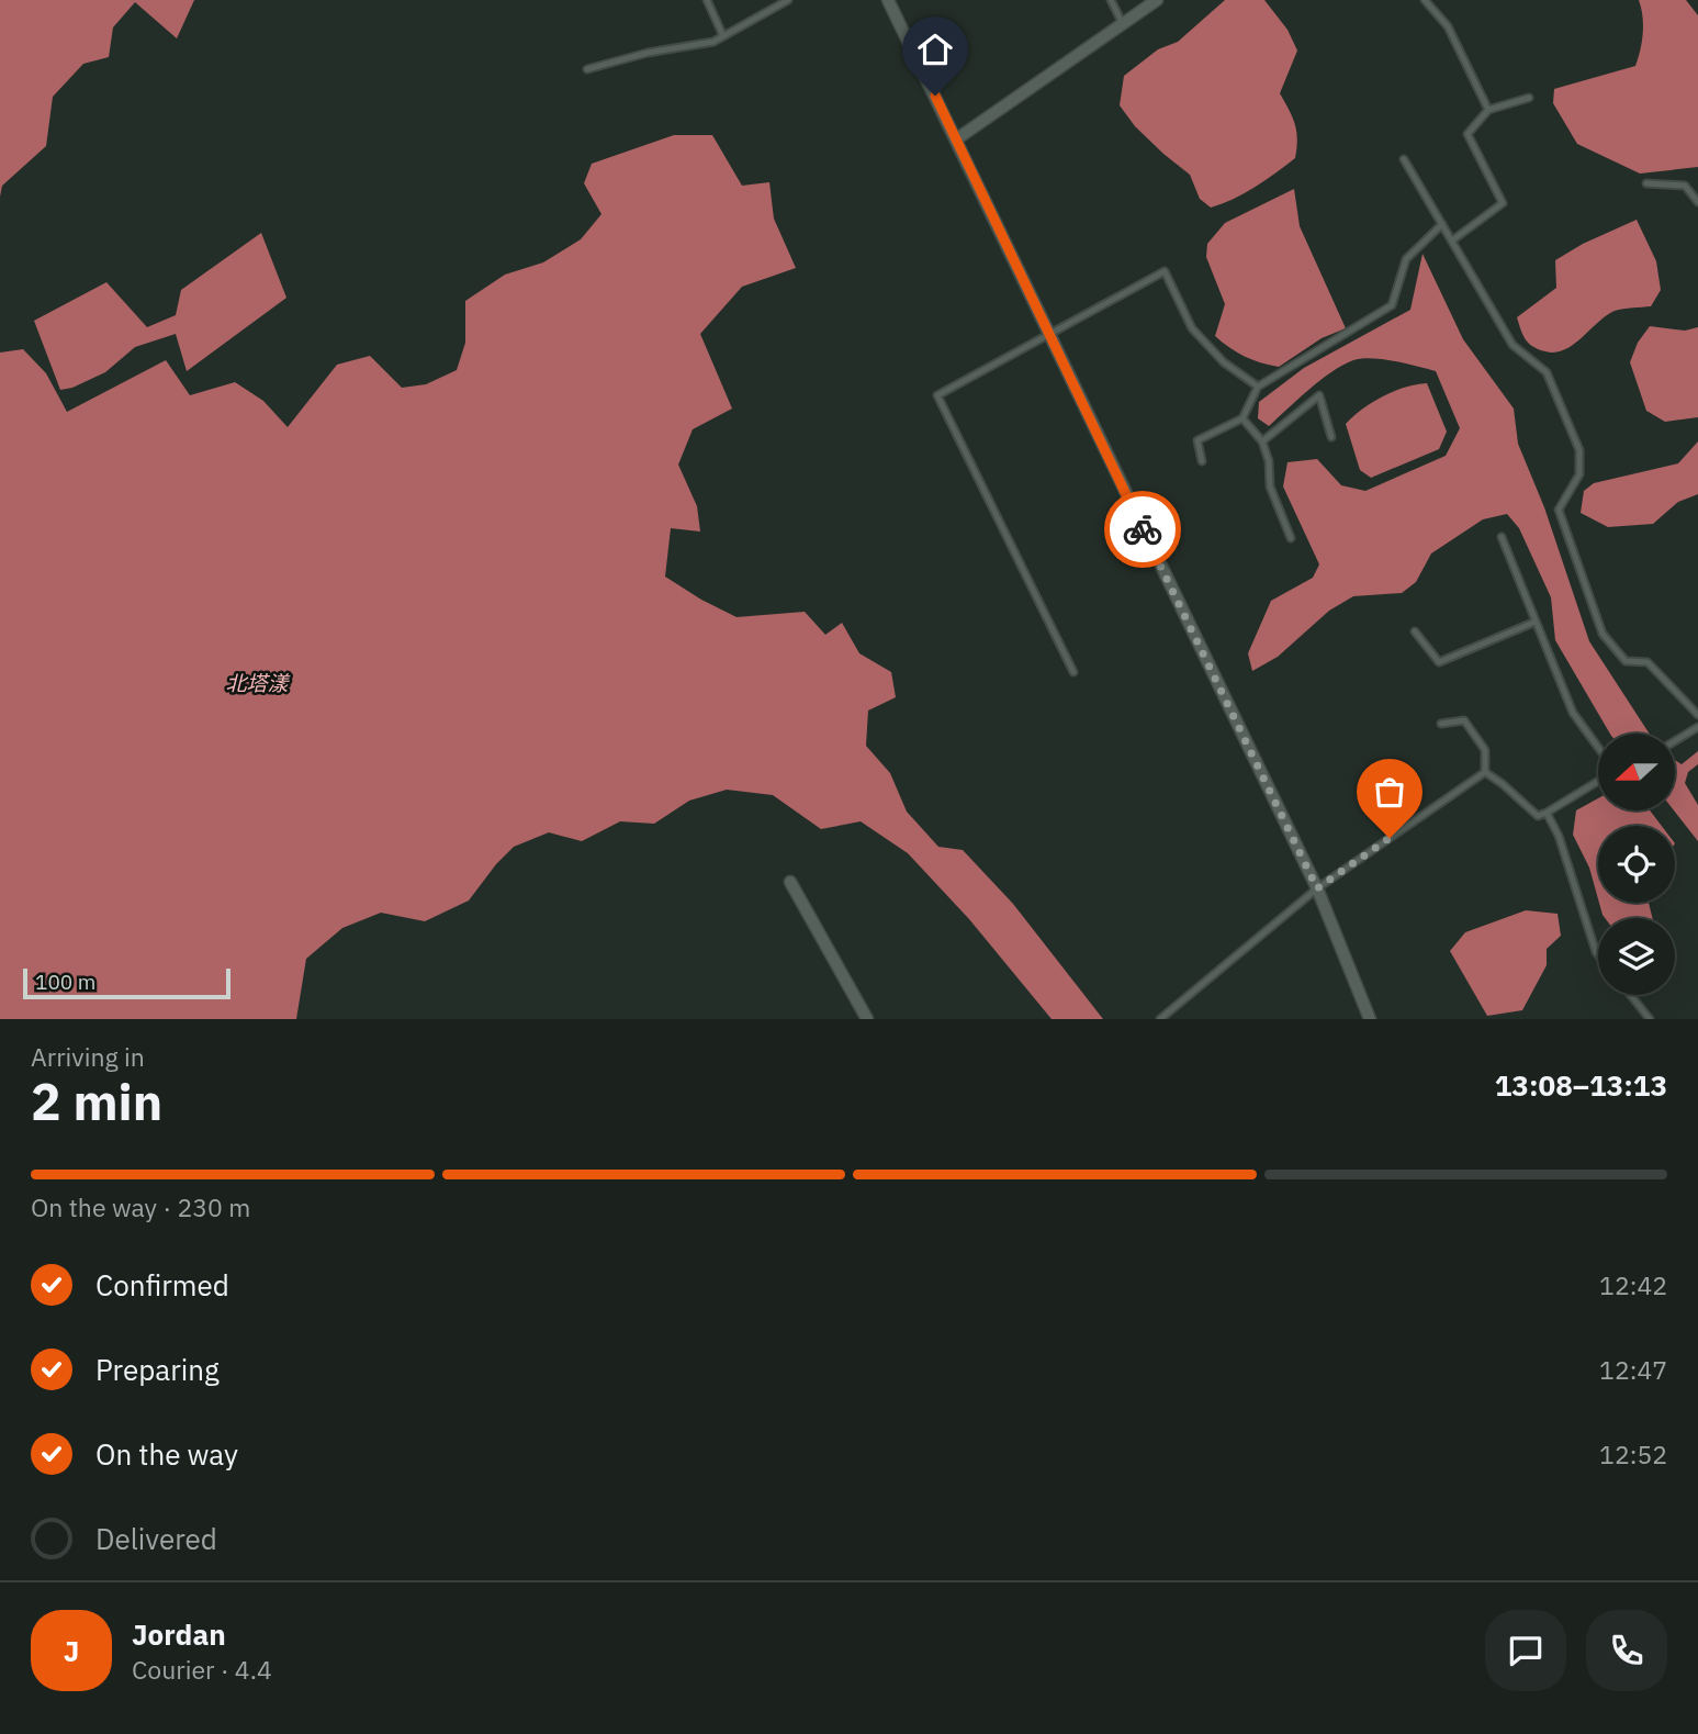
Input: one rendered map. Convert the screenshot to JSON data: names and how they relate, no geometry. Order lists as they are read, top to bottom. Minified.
{"water":["北塔漾"],"scale_bar":"100 m","north":"left","page":{"scale":"100 m","heading":["2 min","Arriving in","13:08–13:13"],"panel":["Jordan","Courier · 4.4"],"bar":"On the way · 230 m","list":[["Confirmed","12:42"],["Preparing","12:47"],["On the way","12:52"],"Delivered"],"round":"J"}}
